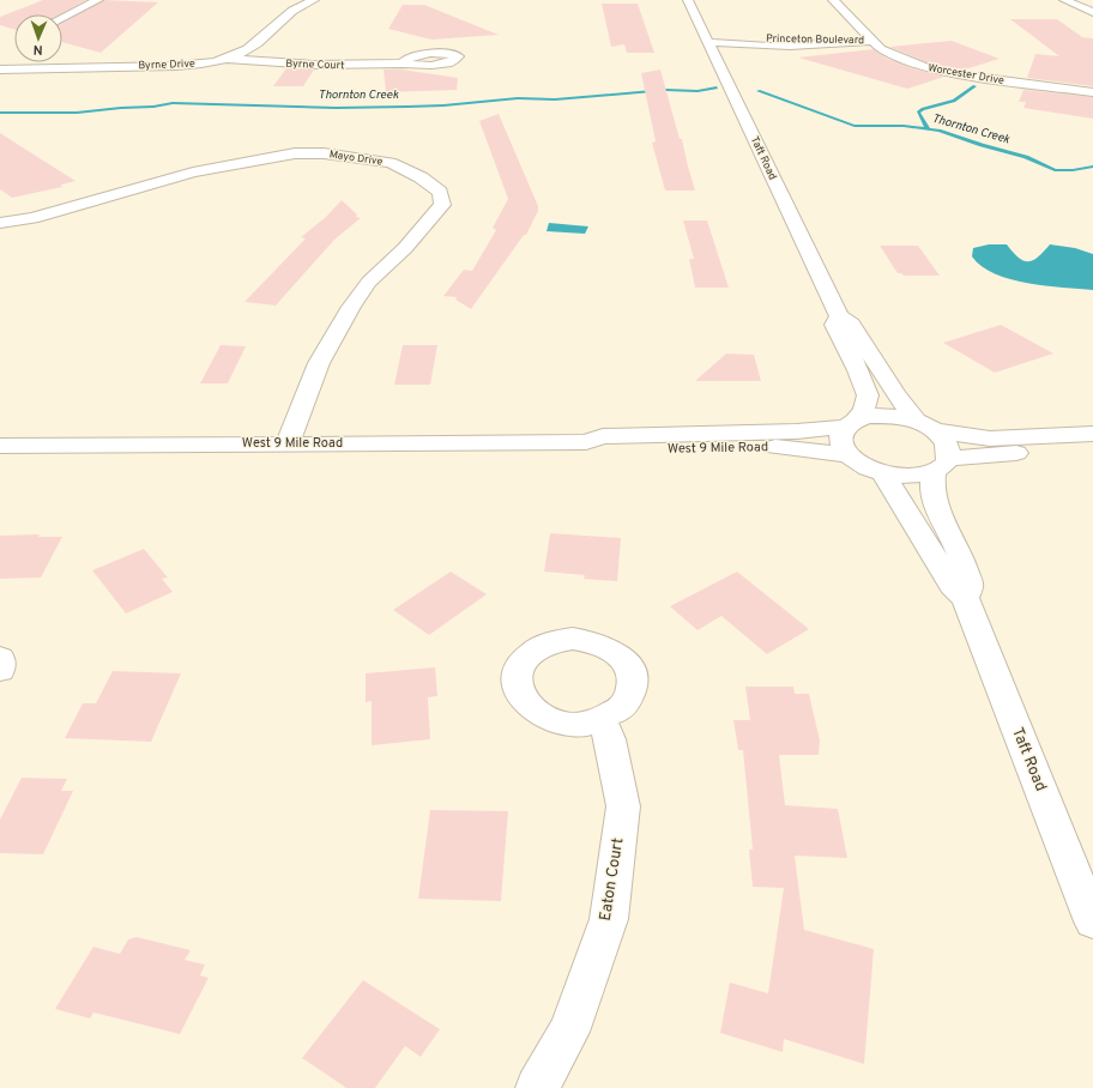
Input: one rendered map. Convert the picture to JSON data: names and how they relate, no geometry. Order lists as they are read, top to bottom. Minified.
{"streets":{"street":["Princeton Boulevard","Byrne Drive","Byrne Court","Worcester Drive","Mayo Drive","Taft Road","West 9 Mile Road","Eaton Court"]},"crossings":[["Princeton Boulevard","Worcester Drive"],["Princeton Boulevard","Taft Road"],["Byrne Drive","Byrne Court"],["Mayo Drive","West 9 Mile Road"],["Taft Road","West 9 Mile Road"]],"water":["Thornton Creek"],"north":"bottom"}
